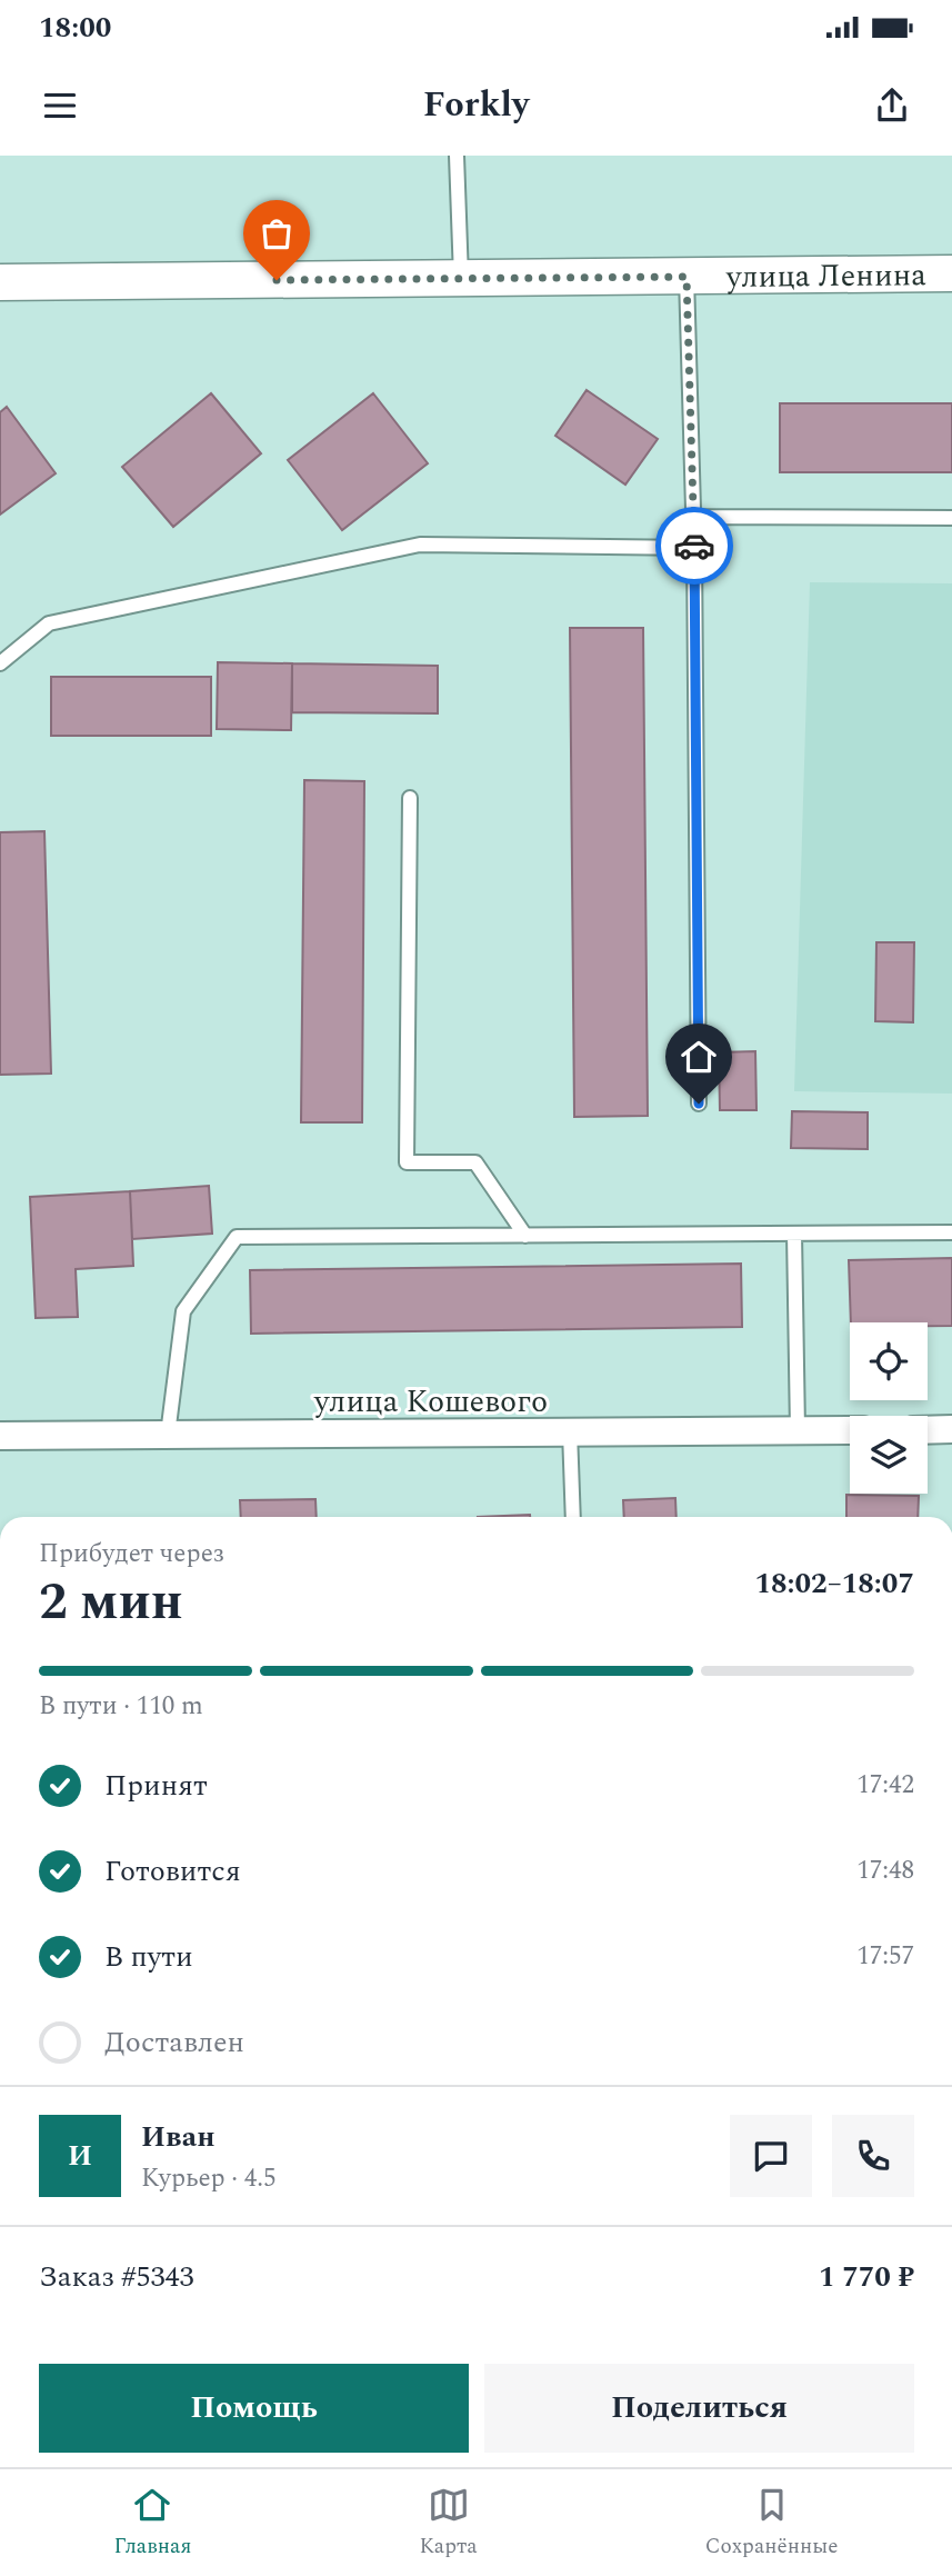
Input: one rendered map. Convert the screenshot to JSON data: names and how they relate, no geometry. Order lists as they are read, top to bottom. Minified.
{"streets":{"street":["улица Ленина","улица Кошевого"]},"page":{"status":"18:00","header":"Forkly","heading":["2 мин","Прибудет через","18:02–18:07"],"panel":["Иван","Курьер · 4.5","Заказ #5343","1 770 ₽"],"bar":"В пути · 110 m","list":[["Принят","17:42"],["Готовится","17:48"],["В пути","17:57"],"Доставлен"],"round":"И","buttons":["Помощь","Поделиться"],"tabs":["Главная","Карта","Сохранённые"]}}
